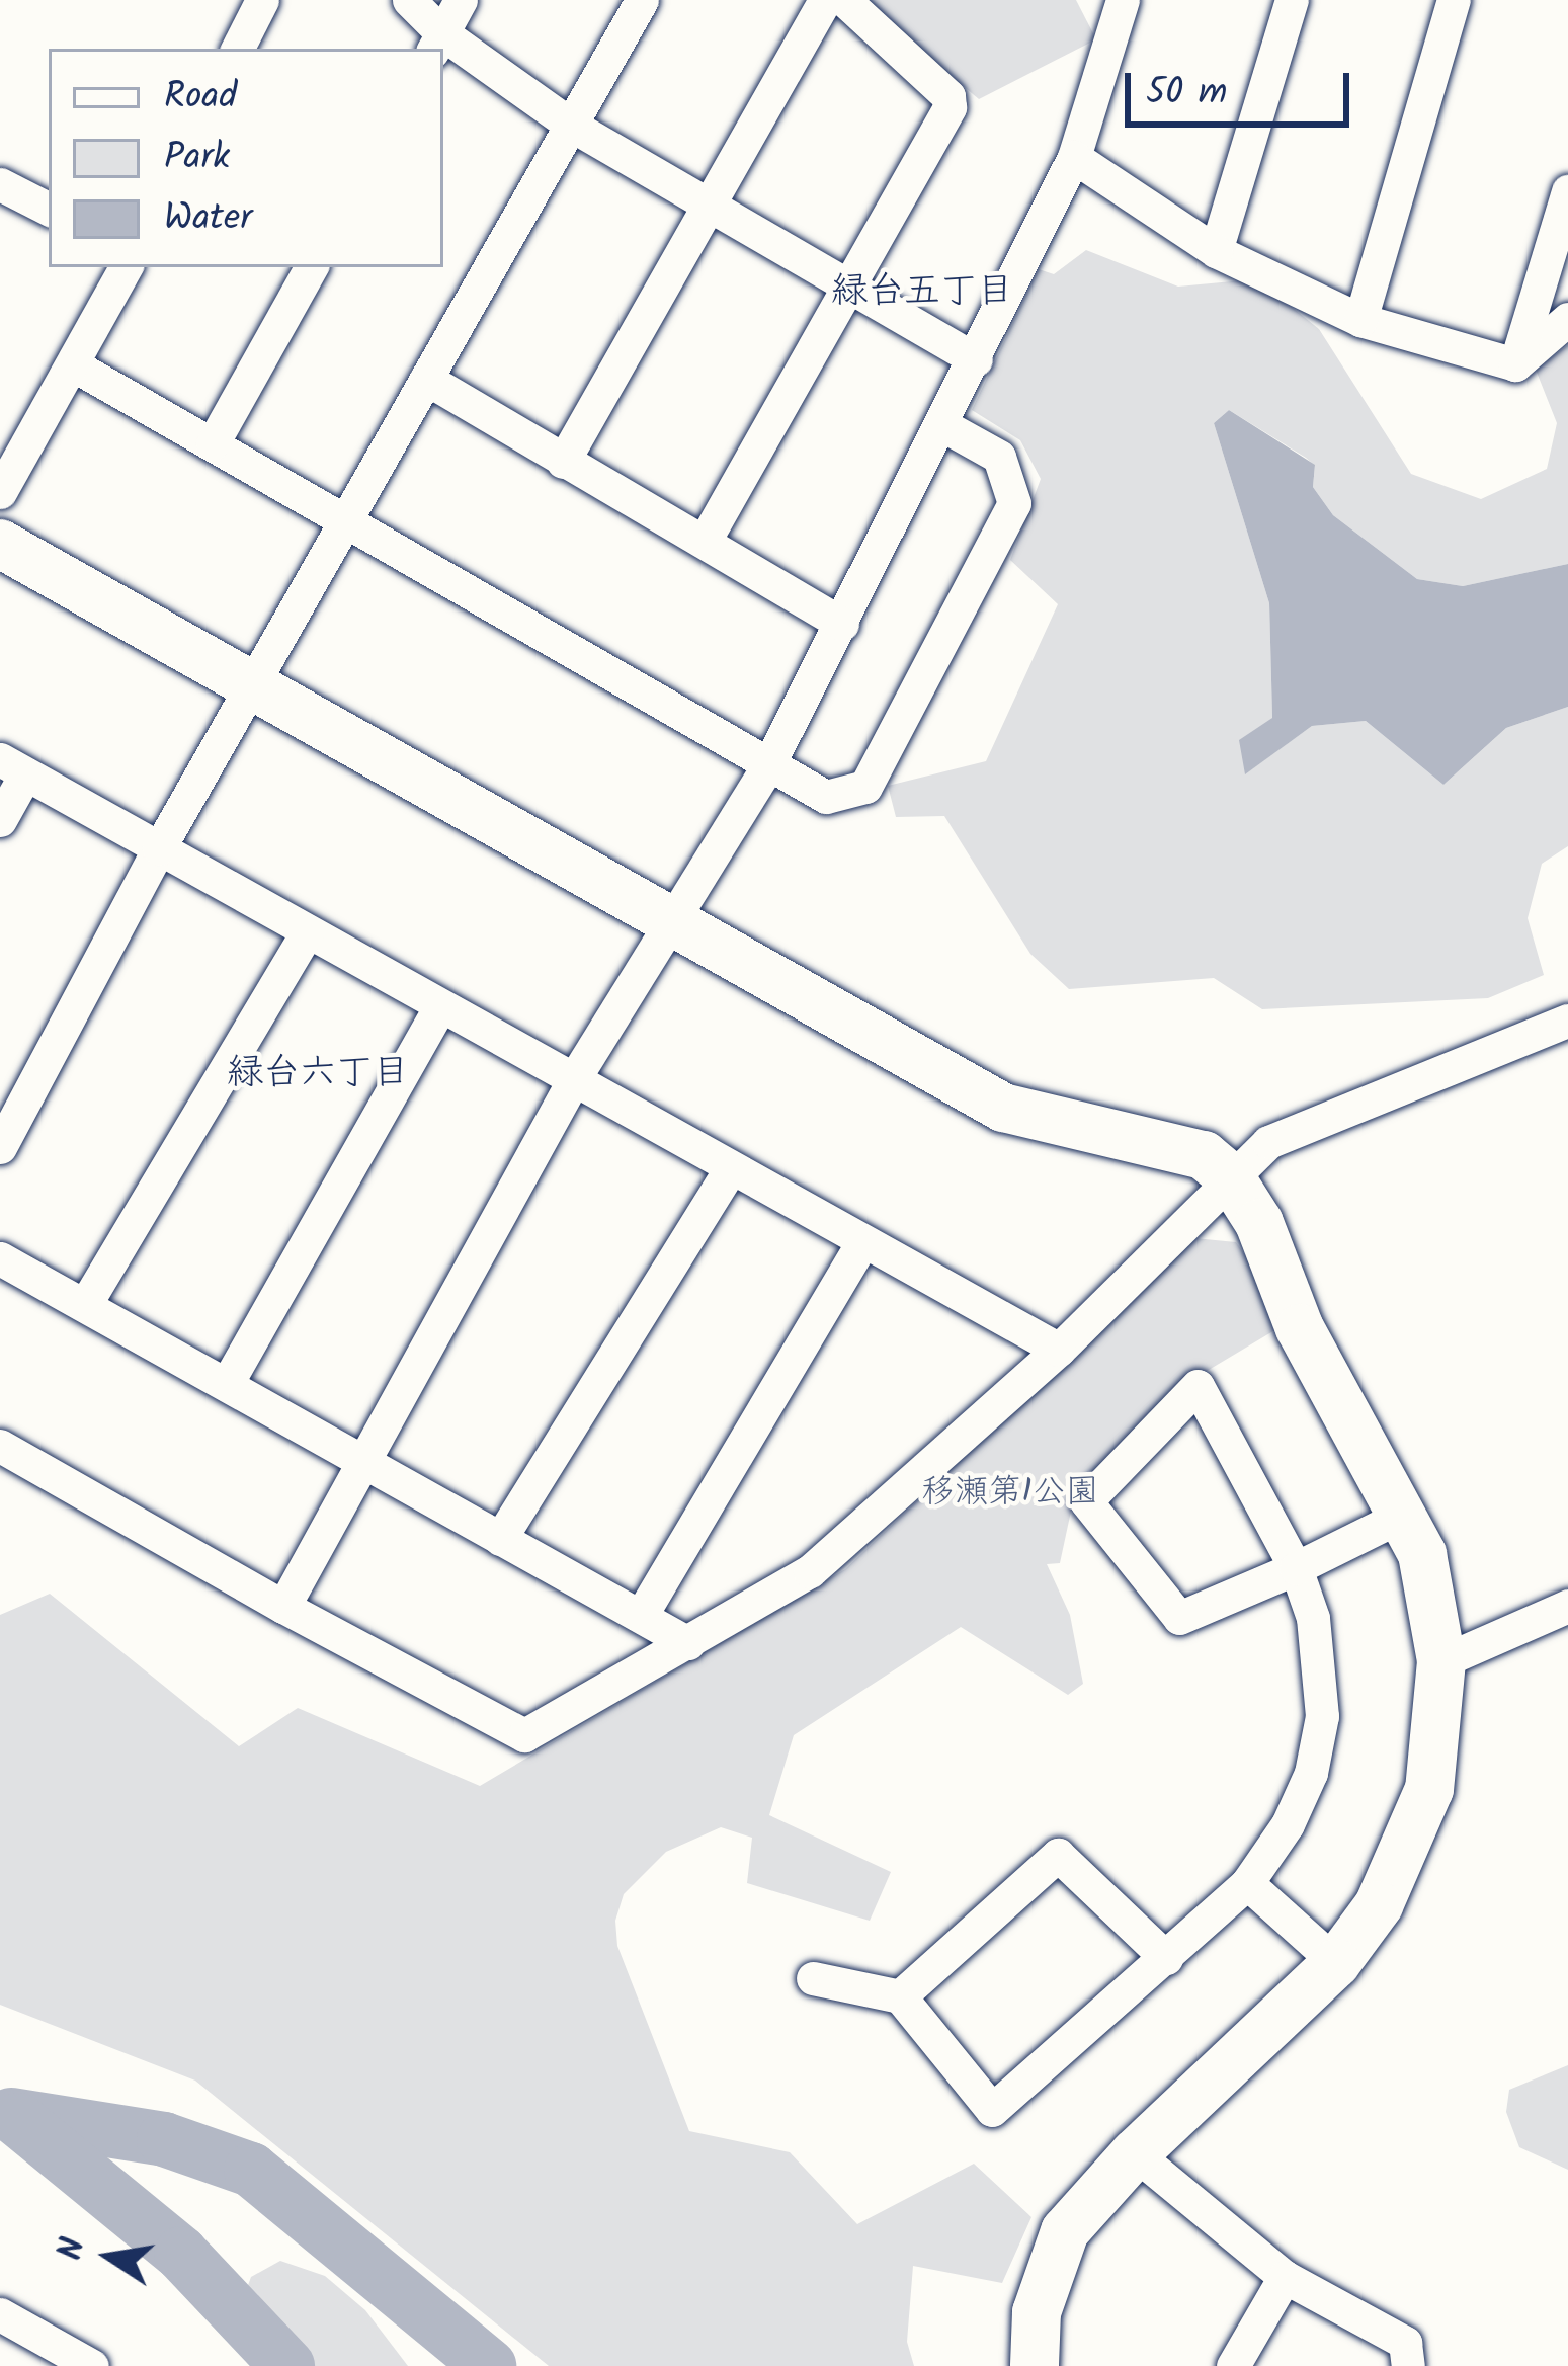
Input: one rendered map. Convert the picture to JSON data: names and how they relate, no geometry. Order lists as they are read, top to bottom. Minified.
{"districts":["緑台五丁目","緑台六丁目"],"parks":["移瀬第1公園"],"legend":["Road","Park","Water"],"scale_bar":"50 m","north":"left"}
